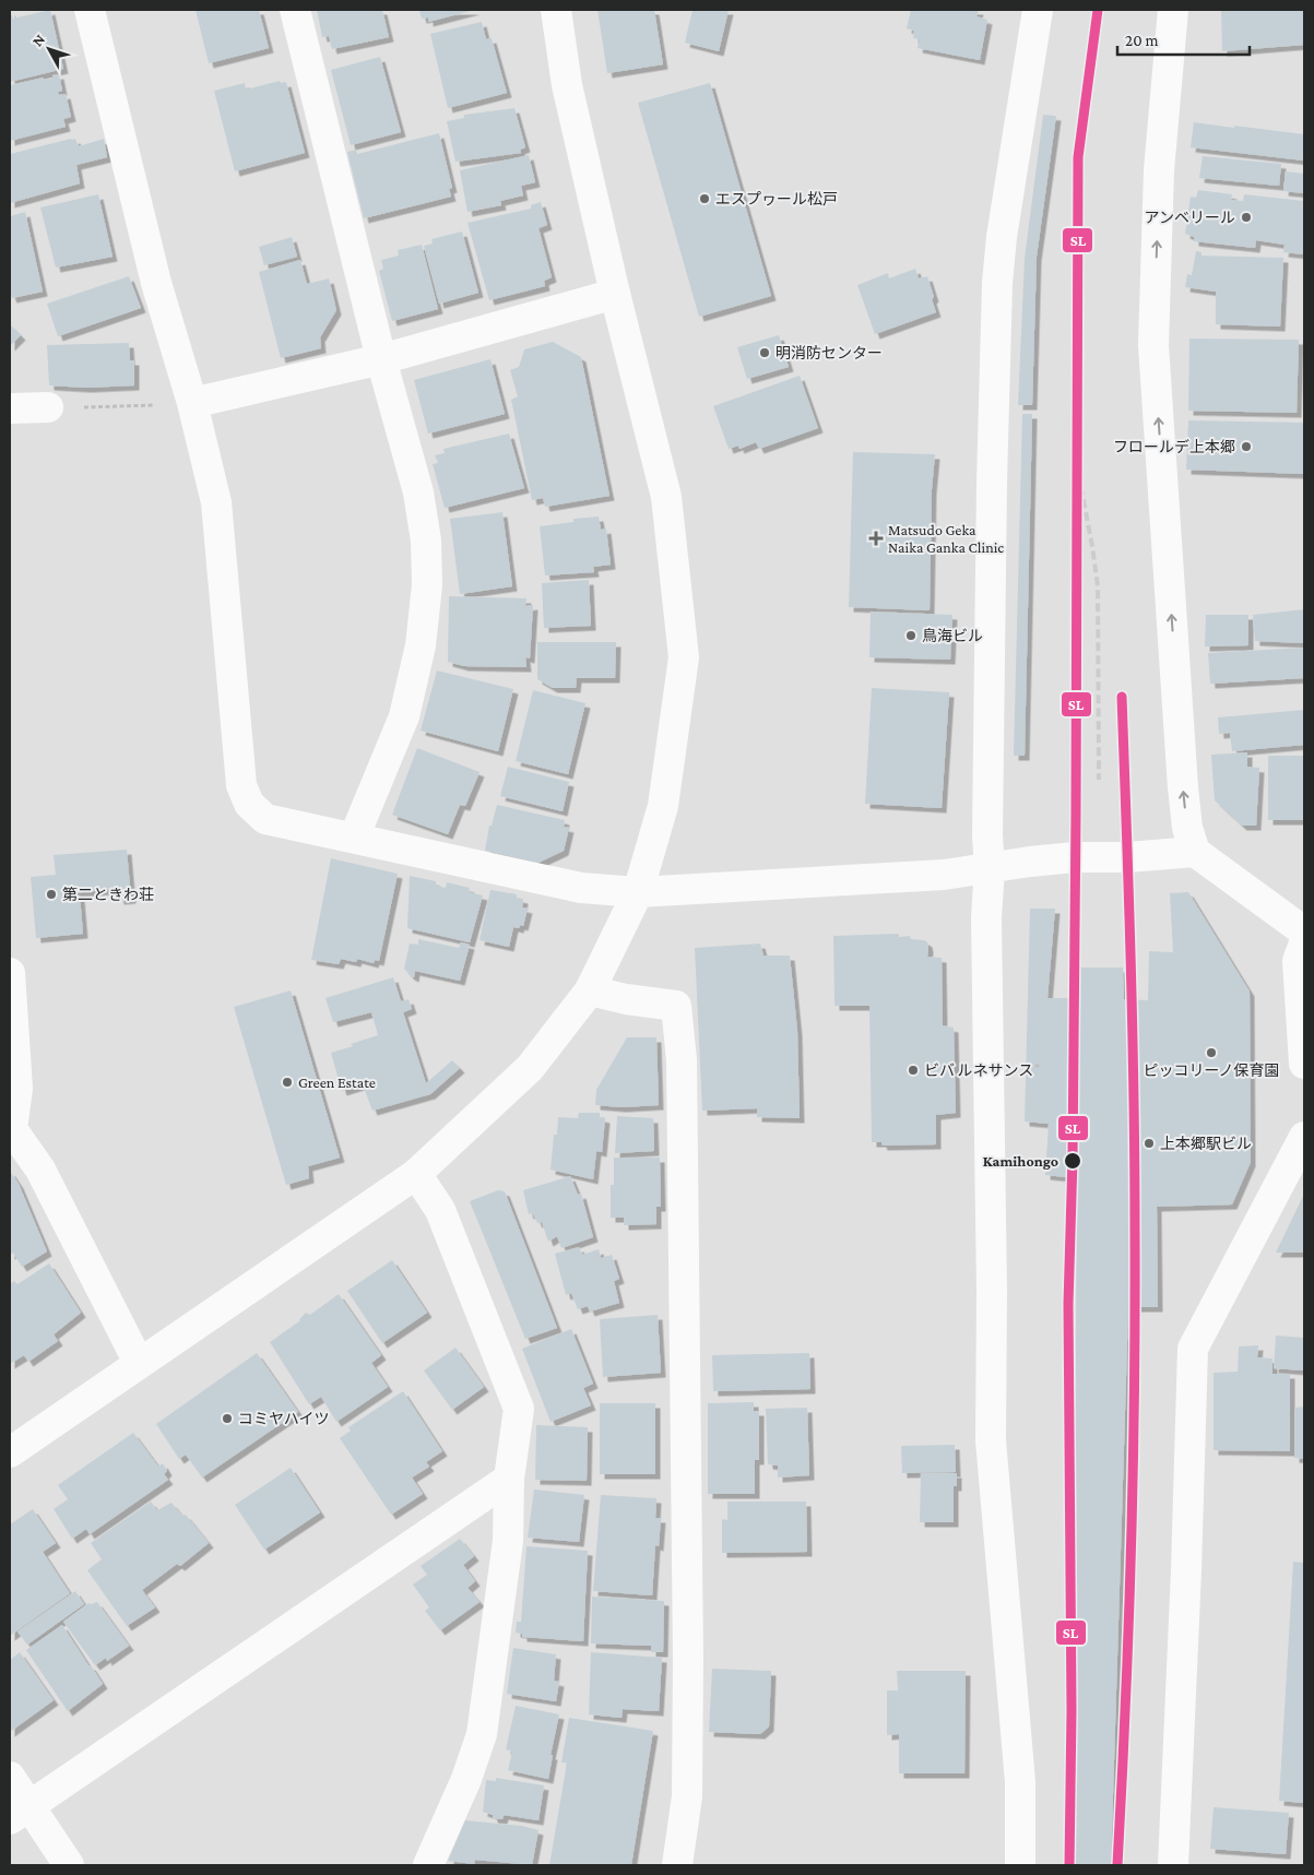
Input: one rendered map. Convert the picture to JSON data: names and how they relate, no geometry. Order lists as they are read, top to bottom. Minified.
{"places":{"other":["エスプヮール松戸","アンベリール","明消防センター","フロールデ上本郷","鳥海ビル","第二ときわ荘","ピッコリーノ保育園","ビバ ルネサンス","Green Estate","上本郷駅ビル","Kamihongo","コミヤハイツ"],"health":["Matsudo Geka Naika Ganka Clinic"]},"lines":["transit line SL"],"scale_bar":"20 m","north":"top left"}
